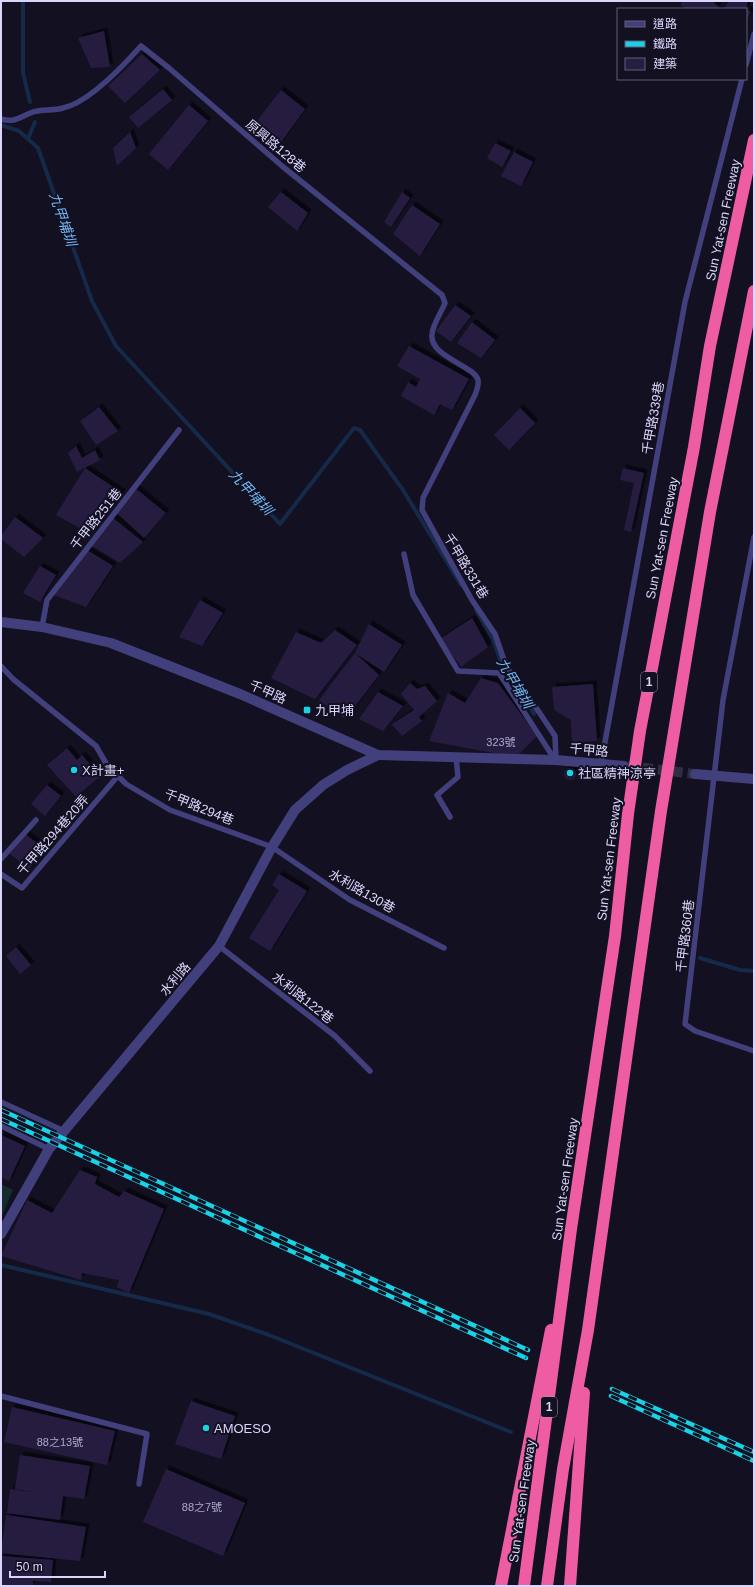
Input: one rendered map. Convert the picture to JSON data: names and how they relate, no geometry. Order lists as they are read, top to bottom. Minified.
{"streets":{"highway":["Sun Yat-sen Freeway","1"],"street":["千甲路","水利路"],"lane":["原興路128巷","千甲路339巷","千甲路251巷","千甲路331巷","千甲路294巷","千甲路294巷20弄","水利路130巷","千甲路360巷","水利路122巷"]},"crossings":[["原興路128巷","千甲路331巷"],["千甲路339巷","千甲路"],["千甲路251巷","千甲路"],["千甲路331巷","千甲路"],["千甲路","水利路"],["千甲路294巷","千甲路294巷20弄"],["千甲路294巷","水利路130巷"],["千甲路294巷","水利路"],["水利路130巷","水利路"],["水利路","水利路122巷"]],"water":["九甲埔圳"],"places":{"transit":["九甲埔"],"other":["X計畫+","社區精神涼亭","AMOESO"]},"house_numbers":["323號","88之13號","88之7號"],"legend":["道路","鐵路","建築"],"scale_bar":"50 m"}
